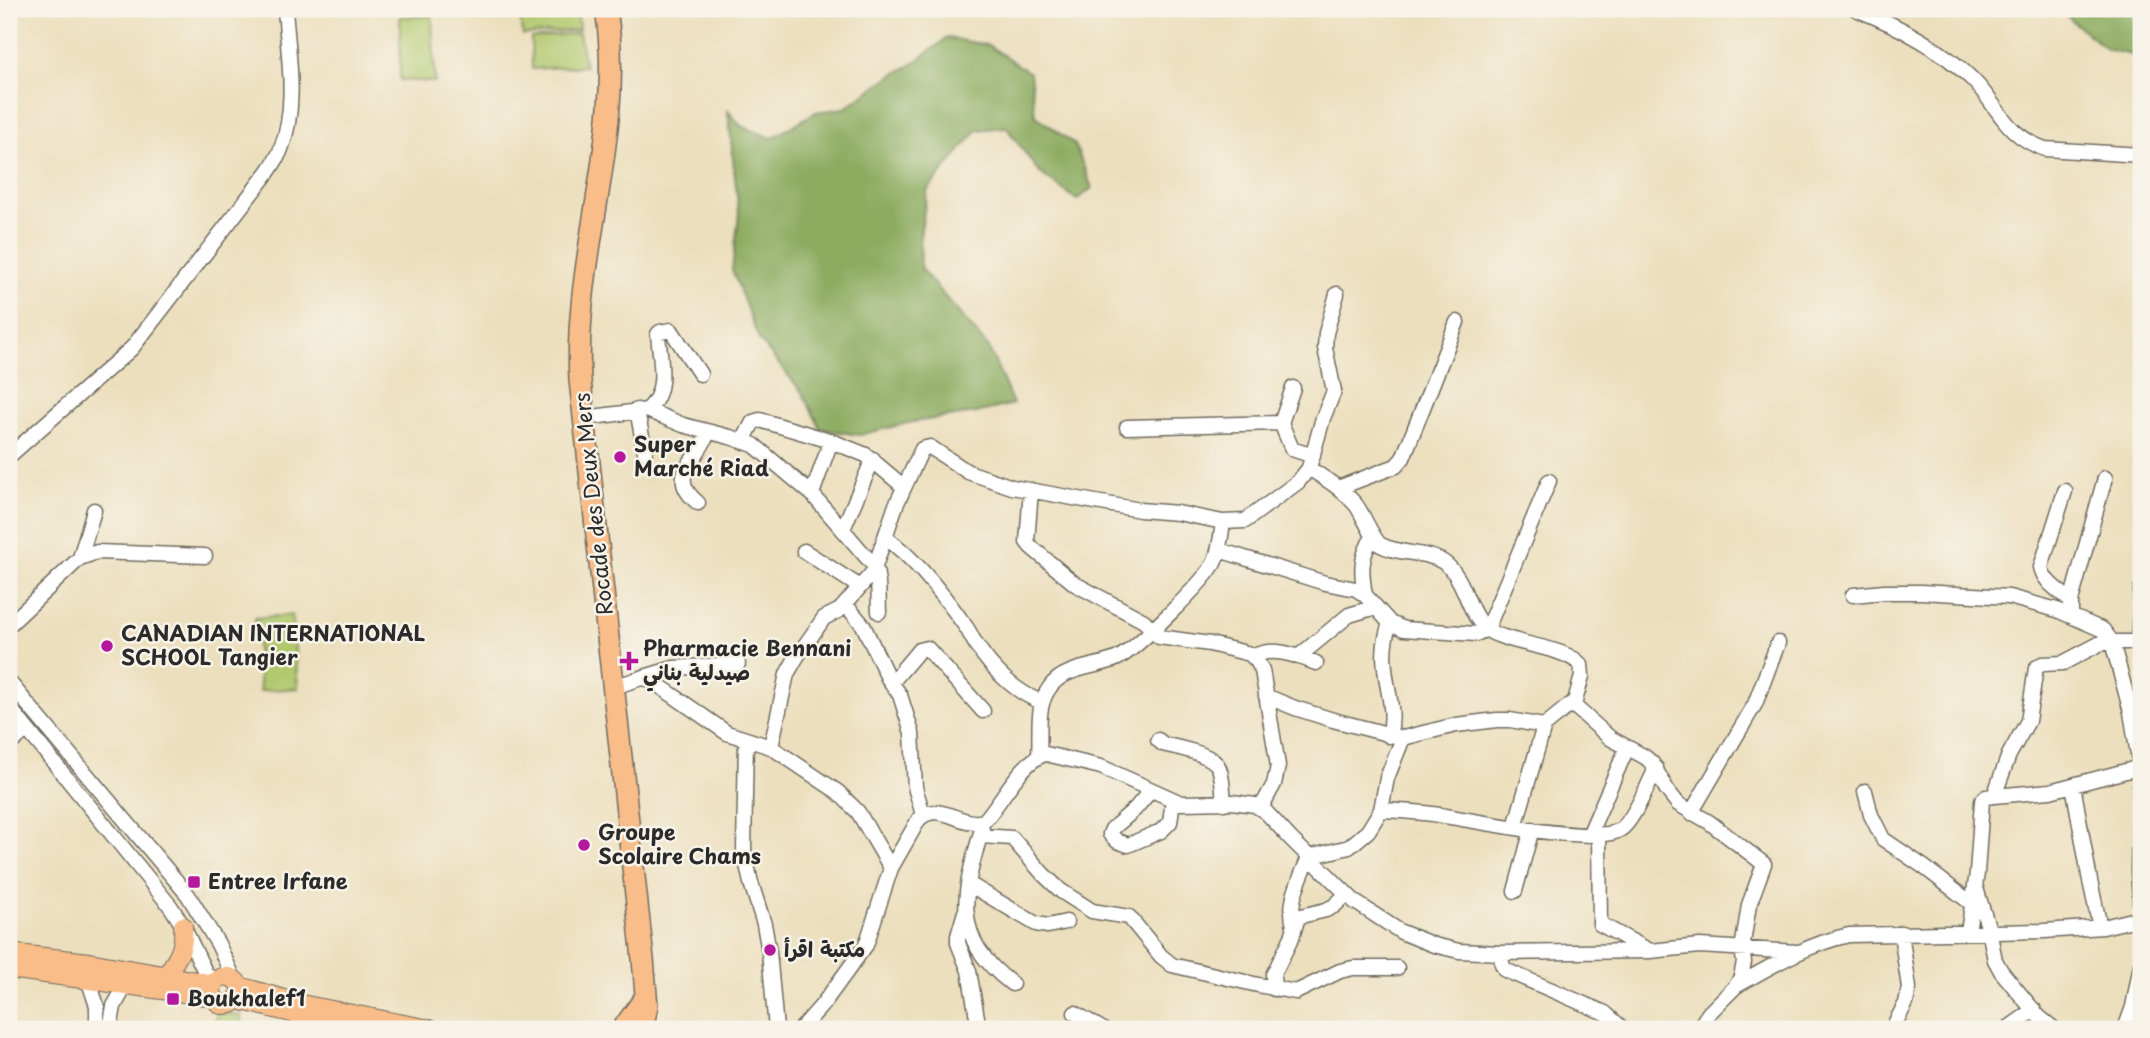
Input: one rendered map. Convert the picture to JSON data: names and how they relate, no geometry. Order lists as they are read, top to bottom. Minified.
{"streets":{"highway":["Rocade des Deux Mers"]},"places":{"other":["Super Marché Riad","CANADIAN INTERNATIONAL SCHOOL Tangier","Groupe Scolaire Chams","مكتبة اقرأ"],"health":["Pharmacie Bennani صيدلية بناني"],"transit":["Entree Irfane","Boukhalef1"]}}
